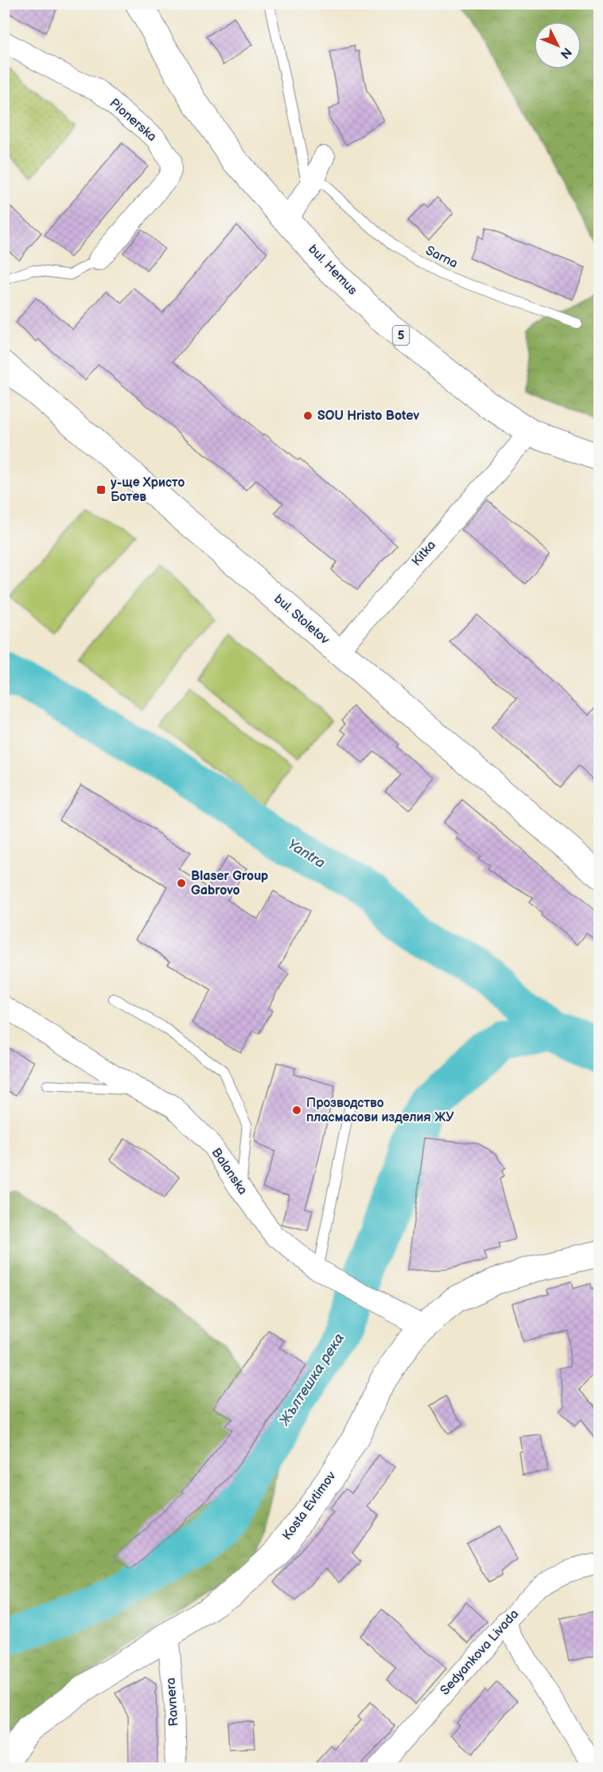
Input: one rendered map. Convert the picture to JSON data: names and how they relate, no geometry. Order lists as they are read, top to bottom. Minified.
{"streets":{"main road":["bul. Hemus","5","bul. Stoletov","Kosta Evtimov"],"street":["Pionerska","Kitka","Balanska","Sedyankova Livada","Ravnera"],"lane":["Sarna"]},"crossings":[["bul. Hemus","Kitka"],["Kitka","bul. Stoletov"],["Balanska","Kosta Evtimov"],["Kosta Evtimov","Ravnera"]],"water":["Yantra","Жълтешка река"],"places":{"other":["SOU Hristo Botev","Blaser Group Gabrovo","Прозводство пласмасови изделия ЖУ"],"transit":["у-ще Христо Ботев"]},"north":"bottom right"}
